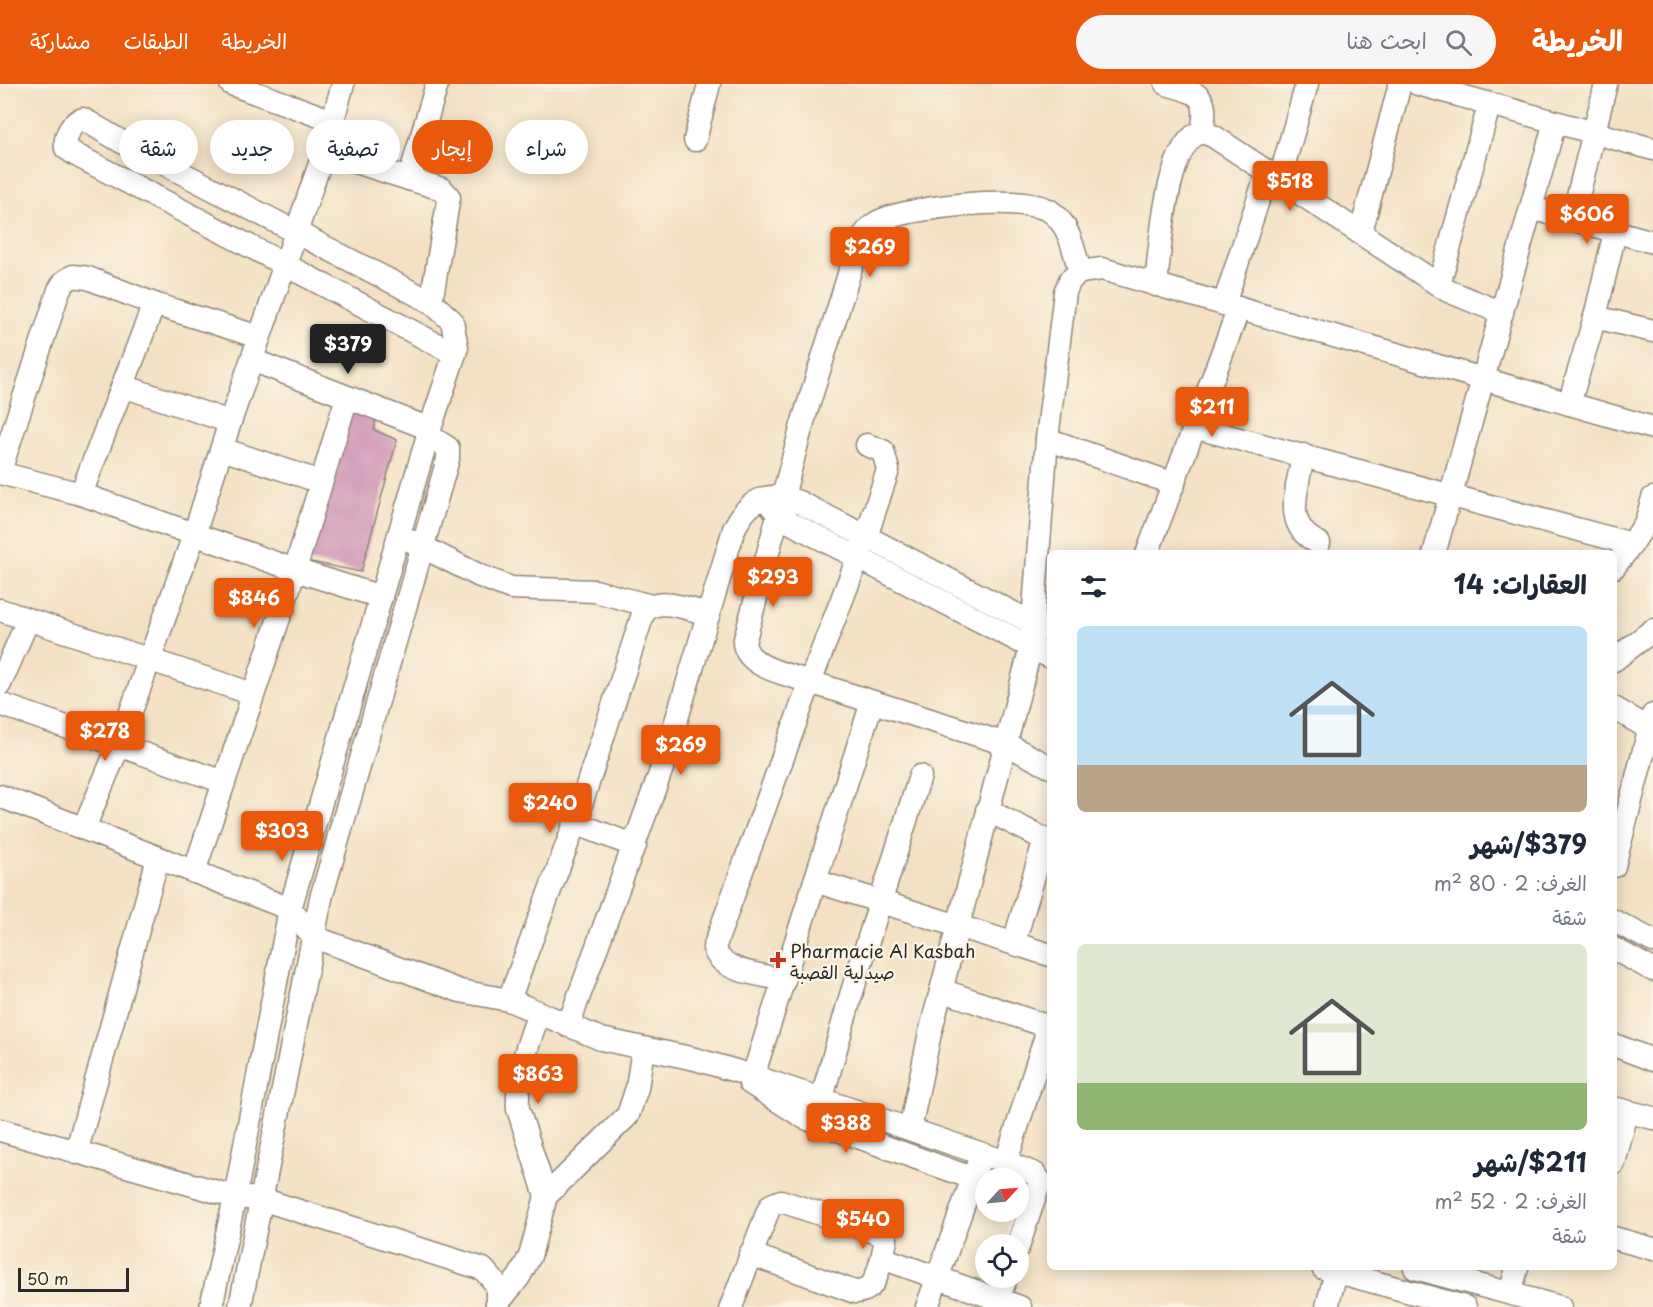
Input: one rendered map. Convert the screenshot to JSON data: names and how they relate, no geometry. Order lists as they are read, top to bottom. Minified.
{"places":{"health":["Pharmacie Al Kasbah صيدلية القصبة"]},"scale_bar":"50 m","north":"top right","page":{"header":"الخريطة","search":"ابحث هنا","nav":["الخريطة","الطبقات","مشاركة"],"chip":["شراء","إيجار","تصفية","جديد","شقة"],"price":["$518","$606","$269","$379","$211","$293","$846","$278","$269","$240","$303","$863","$388","$540"],"heading":"العقارات: 14","list":[{"name":"$379/شهر","note":"الغرف: 2 · 80 m² · شقة"},{"name":"$211/شهر","note":"الغرف: 2 · 52 m² · شقة"}],"scale":"50 m"}}
